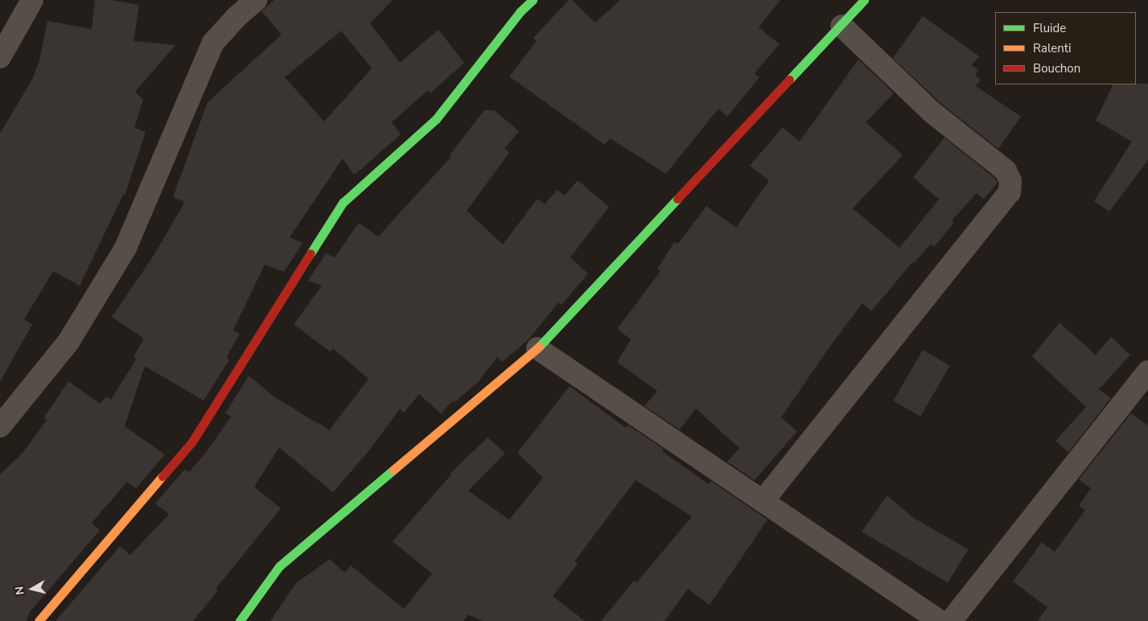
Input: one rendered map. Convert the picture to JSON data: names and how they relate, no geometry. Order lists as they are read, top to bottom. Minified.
{"legend":["Fluide","Ralenti","Bouchon"],"north":"left"}
